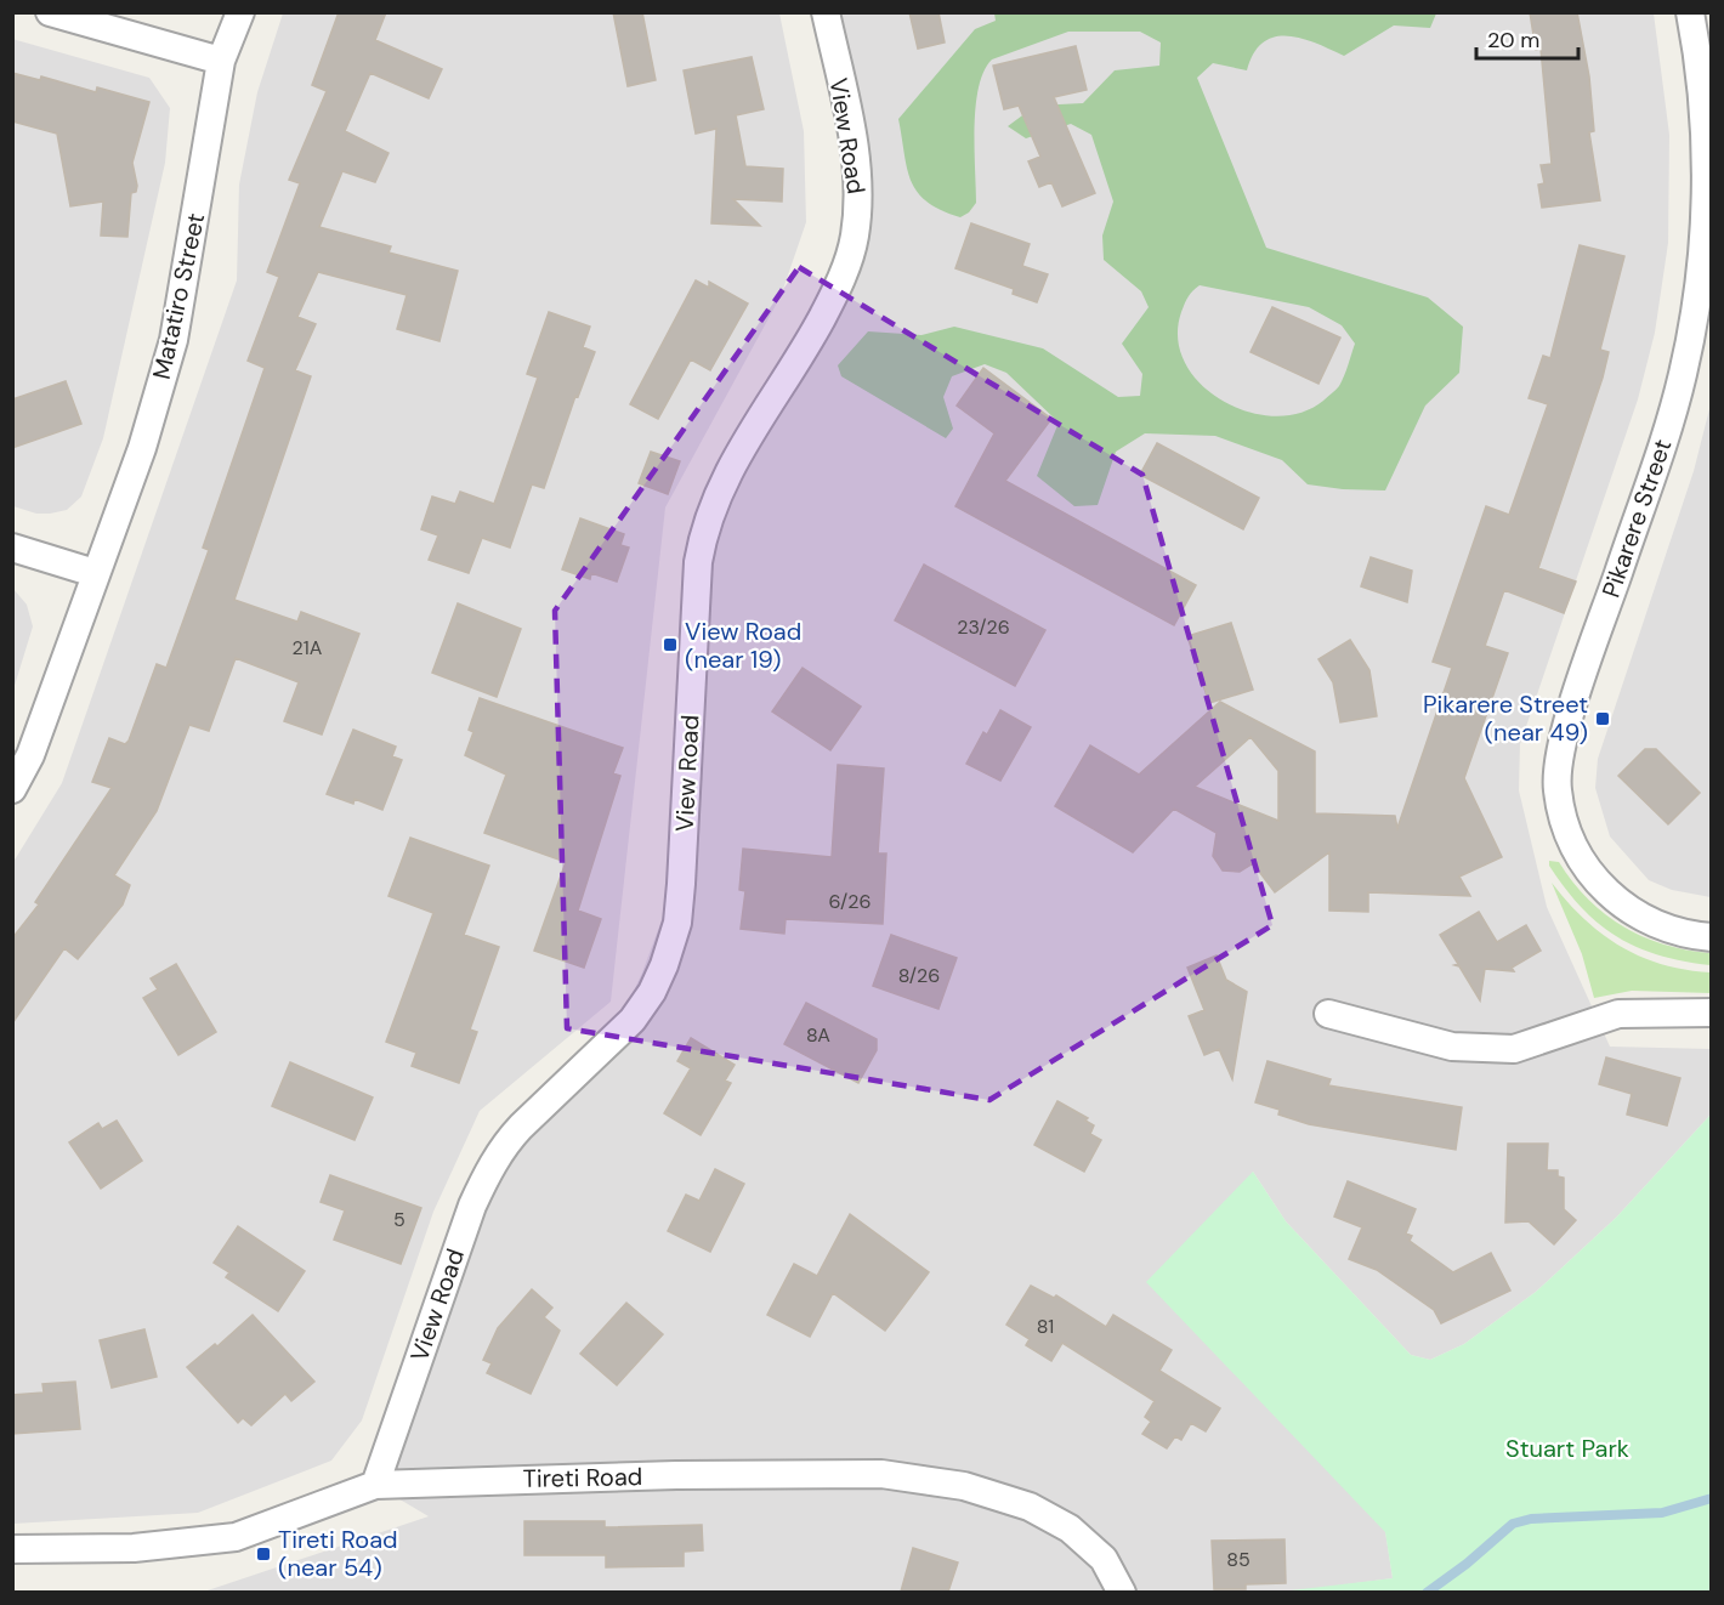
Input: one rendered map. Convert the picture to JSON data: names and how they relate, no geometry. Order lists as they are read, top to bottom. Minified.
{"streets":{"street":["View Road","Matatiro Street","Pikarere Street","Tireti Road"]},"crossings":[["View Road","Tireti Road"]],"parks":["Stuart Park"],"places":{"transit":["View Road (near 19)","Pikarere Street (near 49)","Tireti Road (near 54)"]},"house_numbers":["23/26","21A","6/26","8/26","8A","5","81","85"],"scale_bar":"20 m"}
